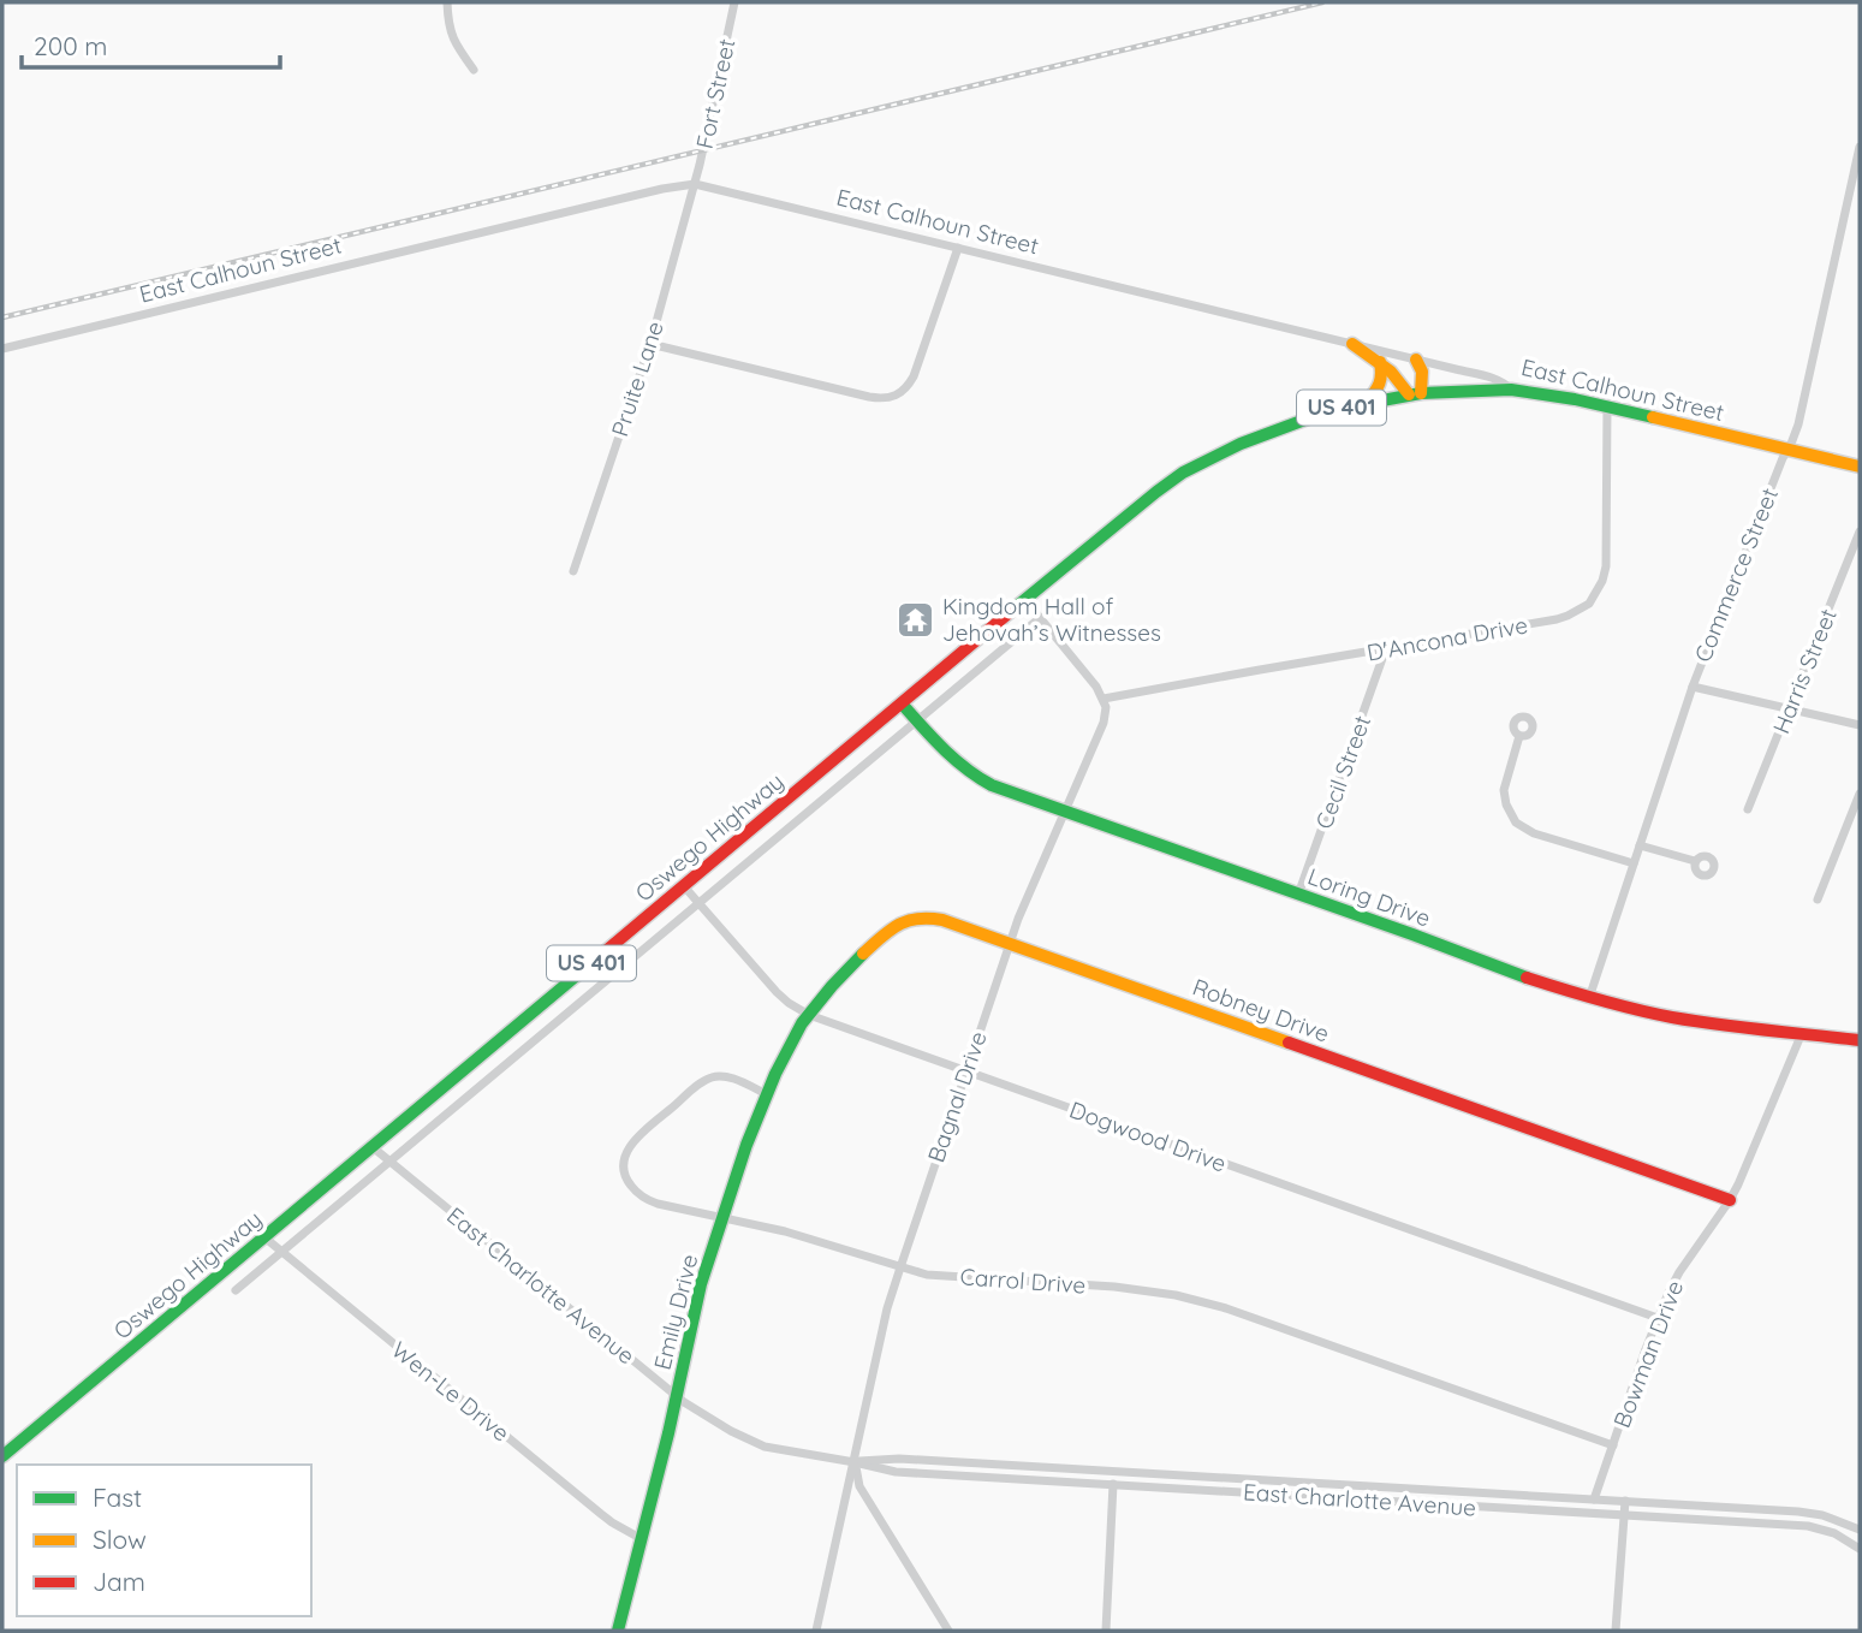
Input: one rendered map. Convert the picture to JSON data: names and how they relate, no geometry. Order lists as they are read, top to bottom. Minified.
{"streets":{"street":["Fort Street","East Calhoun Street","Pruite Lane","US 401","Commerce Street","D'Ancona Drive","Harris Street","Cecil Street","Oswego Highway","Loring Drive","Robney Drive","Bagnal Drive","Dogwood Drive","Carrol Drive","East Charlotte Avenue","Emily Drive","Bowman Drive","Wen-Le Drive"]},"crossings":[["Fort Street","East Calhoun Street"],["Fort Street","Pruite Lane"],["East Calhoun Street","Pruite Lane"],["East Calhoun Street","Commerce Street"],["East Calhoun Street","D'Ancona Drive"],["East Calhoun Street","Oswego Highway"],["Commerce Street","Loring Drive"],["D'Ancona Drive","Cecil Street"],["D'Ancona Drive","Bagnal Drive"],["Cecil Street","Loring Drive"],["Oswego Highway","Loring Drive"],["Oswego Highway","Dogwood Drive"],["Oswego Highway","East Charlotte Avenue"],["Oswego Highway","Wen-Le Drive"],["Loring Drive","Bagnal Drive"],["Loring Drive","Bowman Drive"],["Robney Drive","Bagnal Drive"],["Robney Drive","Dogwood Drive"],["Robney Drive","Emily Drive"],["Robney Drive","Bowman Drive"],["Bagnal Drive","Dogwood Drive"],["Bagnal Drive","Carrol Drive"],["Bagnal Drive","East Charlotte Avenue"],["Dogwood Drive","Emily Drive"],["Dogwood Drive","Bowman Drive"],["Carrol Drive","Emily Drive"],["Carrol Drive","Bowman Drive"],["East Charlotte Avenue","Emily Drive"],["East Charlotte Avenue","Bowman Drive"],["Emily Drive","Wen-Le Drive"]],"places":{"temple":["Kingdom Hall of Jehovah’s Witnesses"]},"legend":["Fast","Slow","Jam"],"scale_bar":"200 m"}
